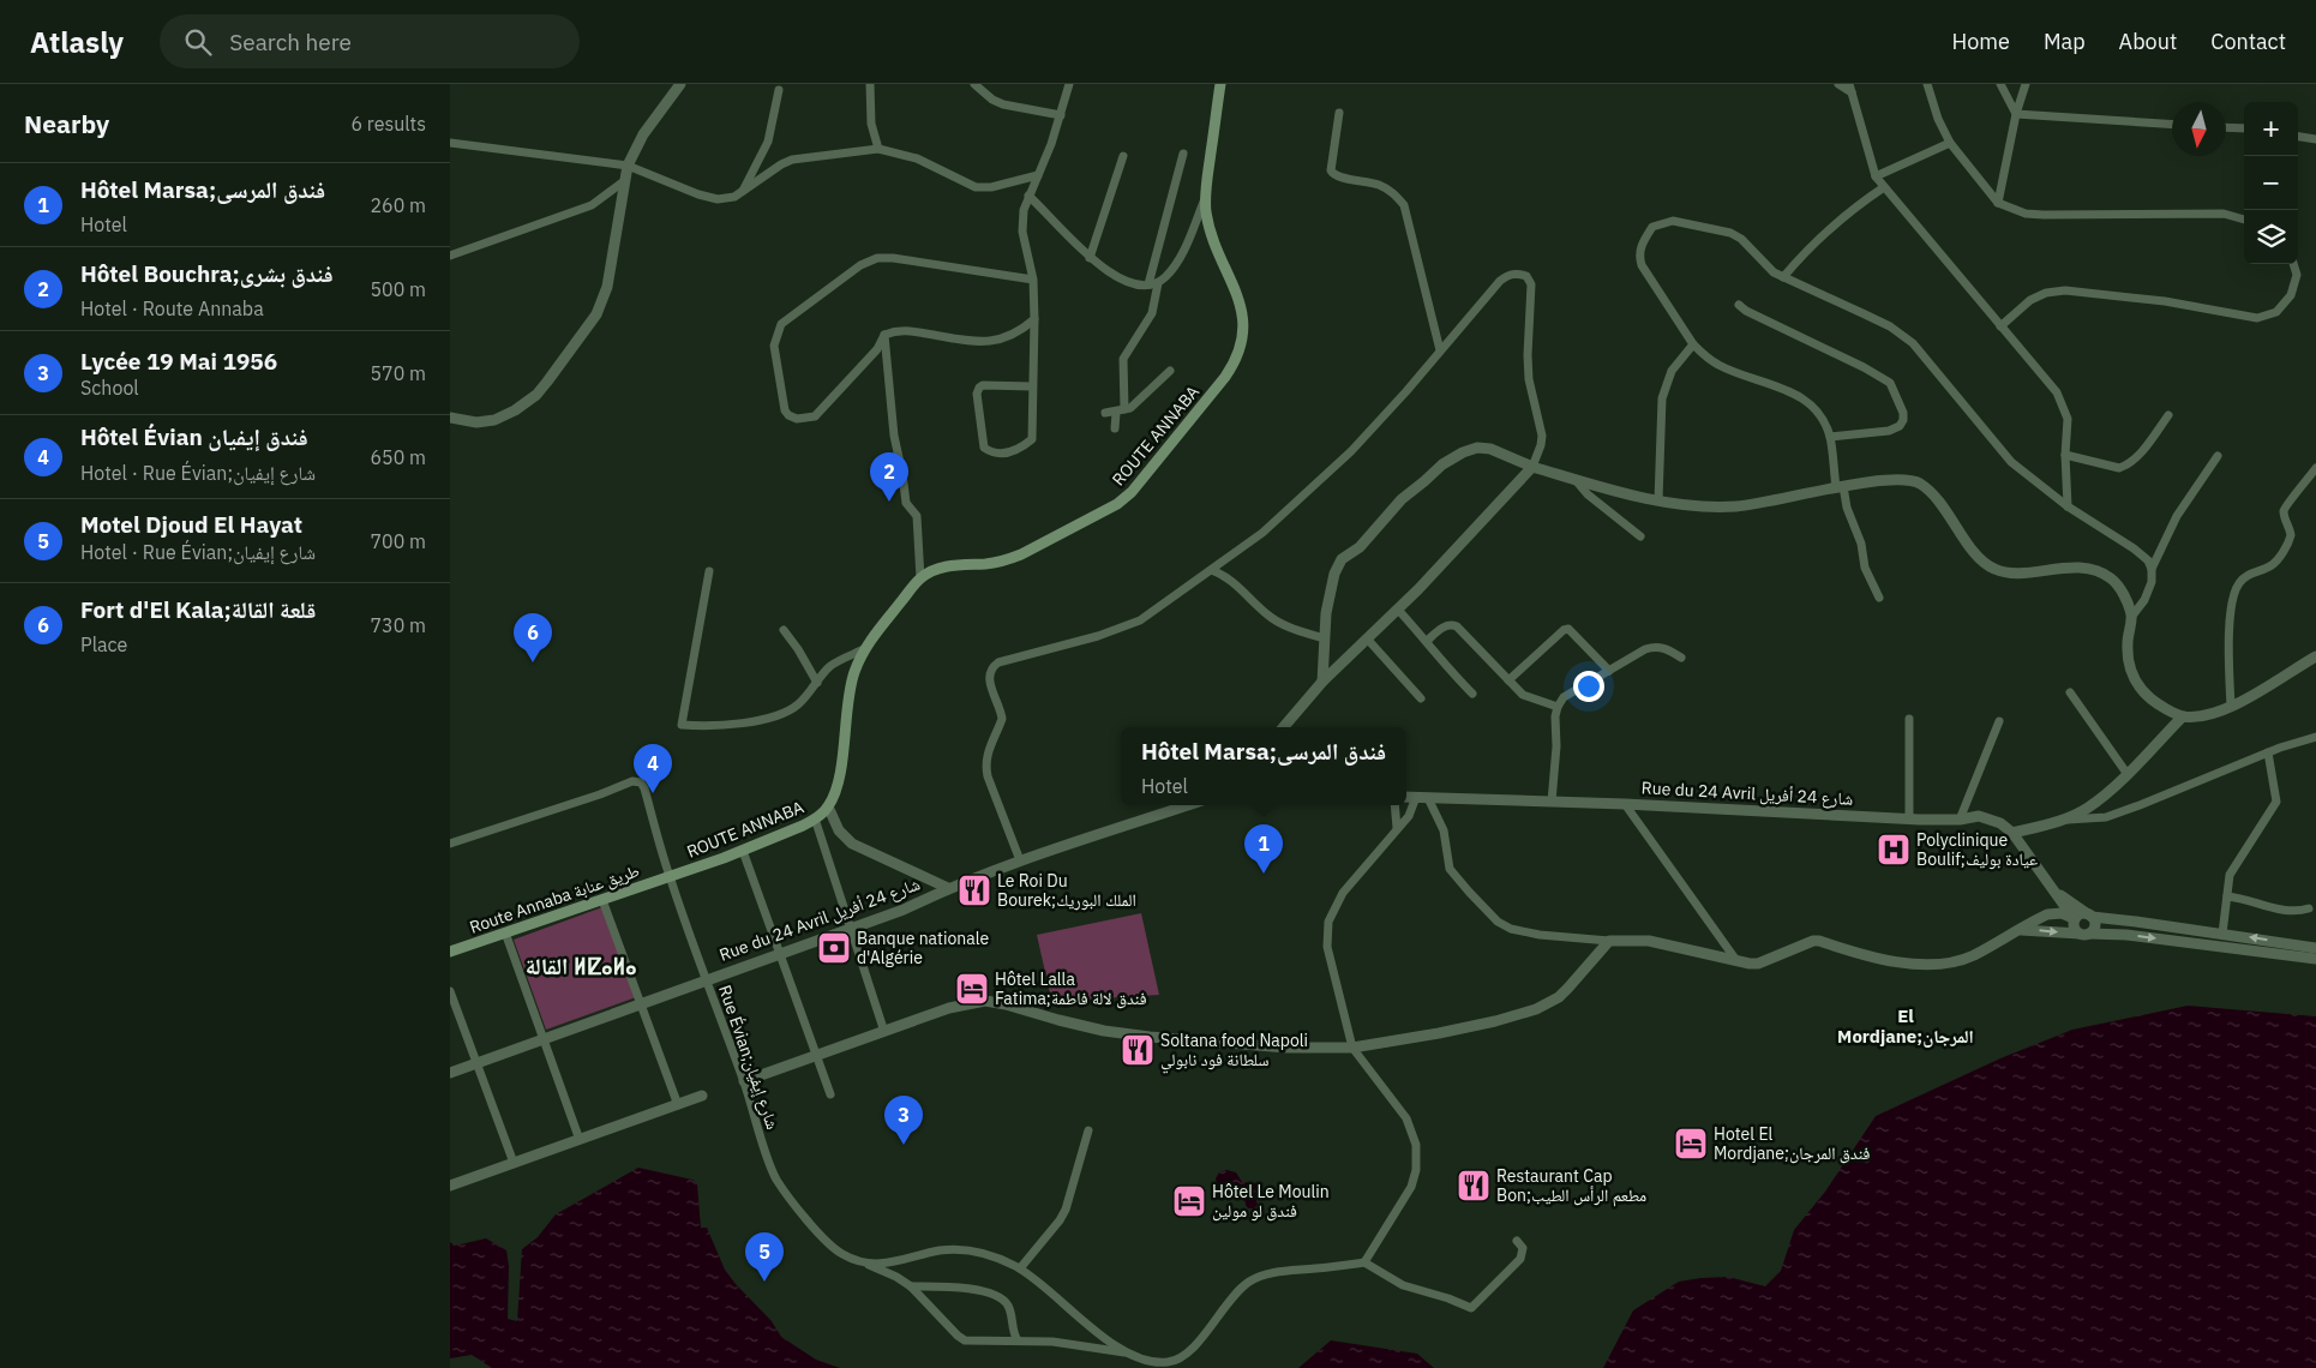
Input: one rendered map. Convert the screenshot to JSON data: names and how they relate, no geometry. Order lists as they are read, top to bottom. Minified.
{"streets":{"main road":["ROUTE ANNABA","Route Annaba طريق عنابة"],"street":["Rue du 24 Avril شارع 24 أفريل","Rue Évian;شارع إيفيان"]},"crossings":[["ROUTE ANNABA","Route Annaba طريق عنابة"],["ROUTE ANNABA","Rue Évian;شارع إيفيان"],["Rue du 24 Avril شارع 24 أفريل","Rue Évian;شارع إيفيان"],["Route Annaba طريق عنابة","Rue Évian;شارع إيفيان"]],"districts":["القالة ⵍⵇⴰⵍⴰ","El Mordjane;المرجان"],"places":{"hospital":["Polyclinique Boulif;عيادة بوليف"],"restaurant":["Le Roi Du Bourek;الملك البوريك","Soltana food Napoli سلطانة فود نابولي","Restaurant Cap Bon;مطعم الرأس الطيب"],"bank":["Banque nationale d'Algérie"],"hotel":["Hôtel Lalla Fatima;فندق لالة فاطمة","Hotel El Mordjane;فندق المرجان","Hôtel Le Moulin فندق لو مولين"]},"north":"bottom","page":{"header":"Atlasly","search":"Search here","nav":["Home","Map","About","Contact"],"heading":["Nearby","6 results"],"map_buttons":["+","−"],"list":[{"mark":"1","name":"Hôtel Marsa;فندق المرسى","note":"Hotel","value":"260 m"},{"mark":"2","name":"Hôtel Bouchra;فندق بشرى","note":"Hotel · Route Annaba","value":"500 m"},{"mark":"3","name":"Lycée 19 Mai 1956","note":"School","value":"570 m"},{"mark":"4","name":"Hôtel Évian فندق إيفيان","note":"Hotel · Rue Évian;شارع إيفيان","value":"650 m"},{"mark":"5","name":"Motel Djoud El Hayat","note":"Hotel · Rue Évian;شارع إيفيان","value":"700 m"},{"mark":"6","name":"Fort d'El Kala;قلعة القالة","note":"Place","value":"730 m"}],"pins":["2","6","4","1","3","5"],"popup":["Hôtel Marsa;فندق المرسى","Hotel"]}}
